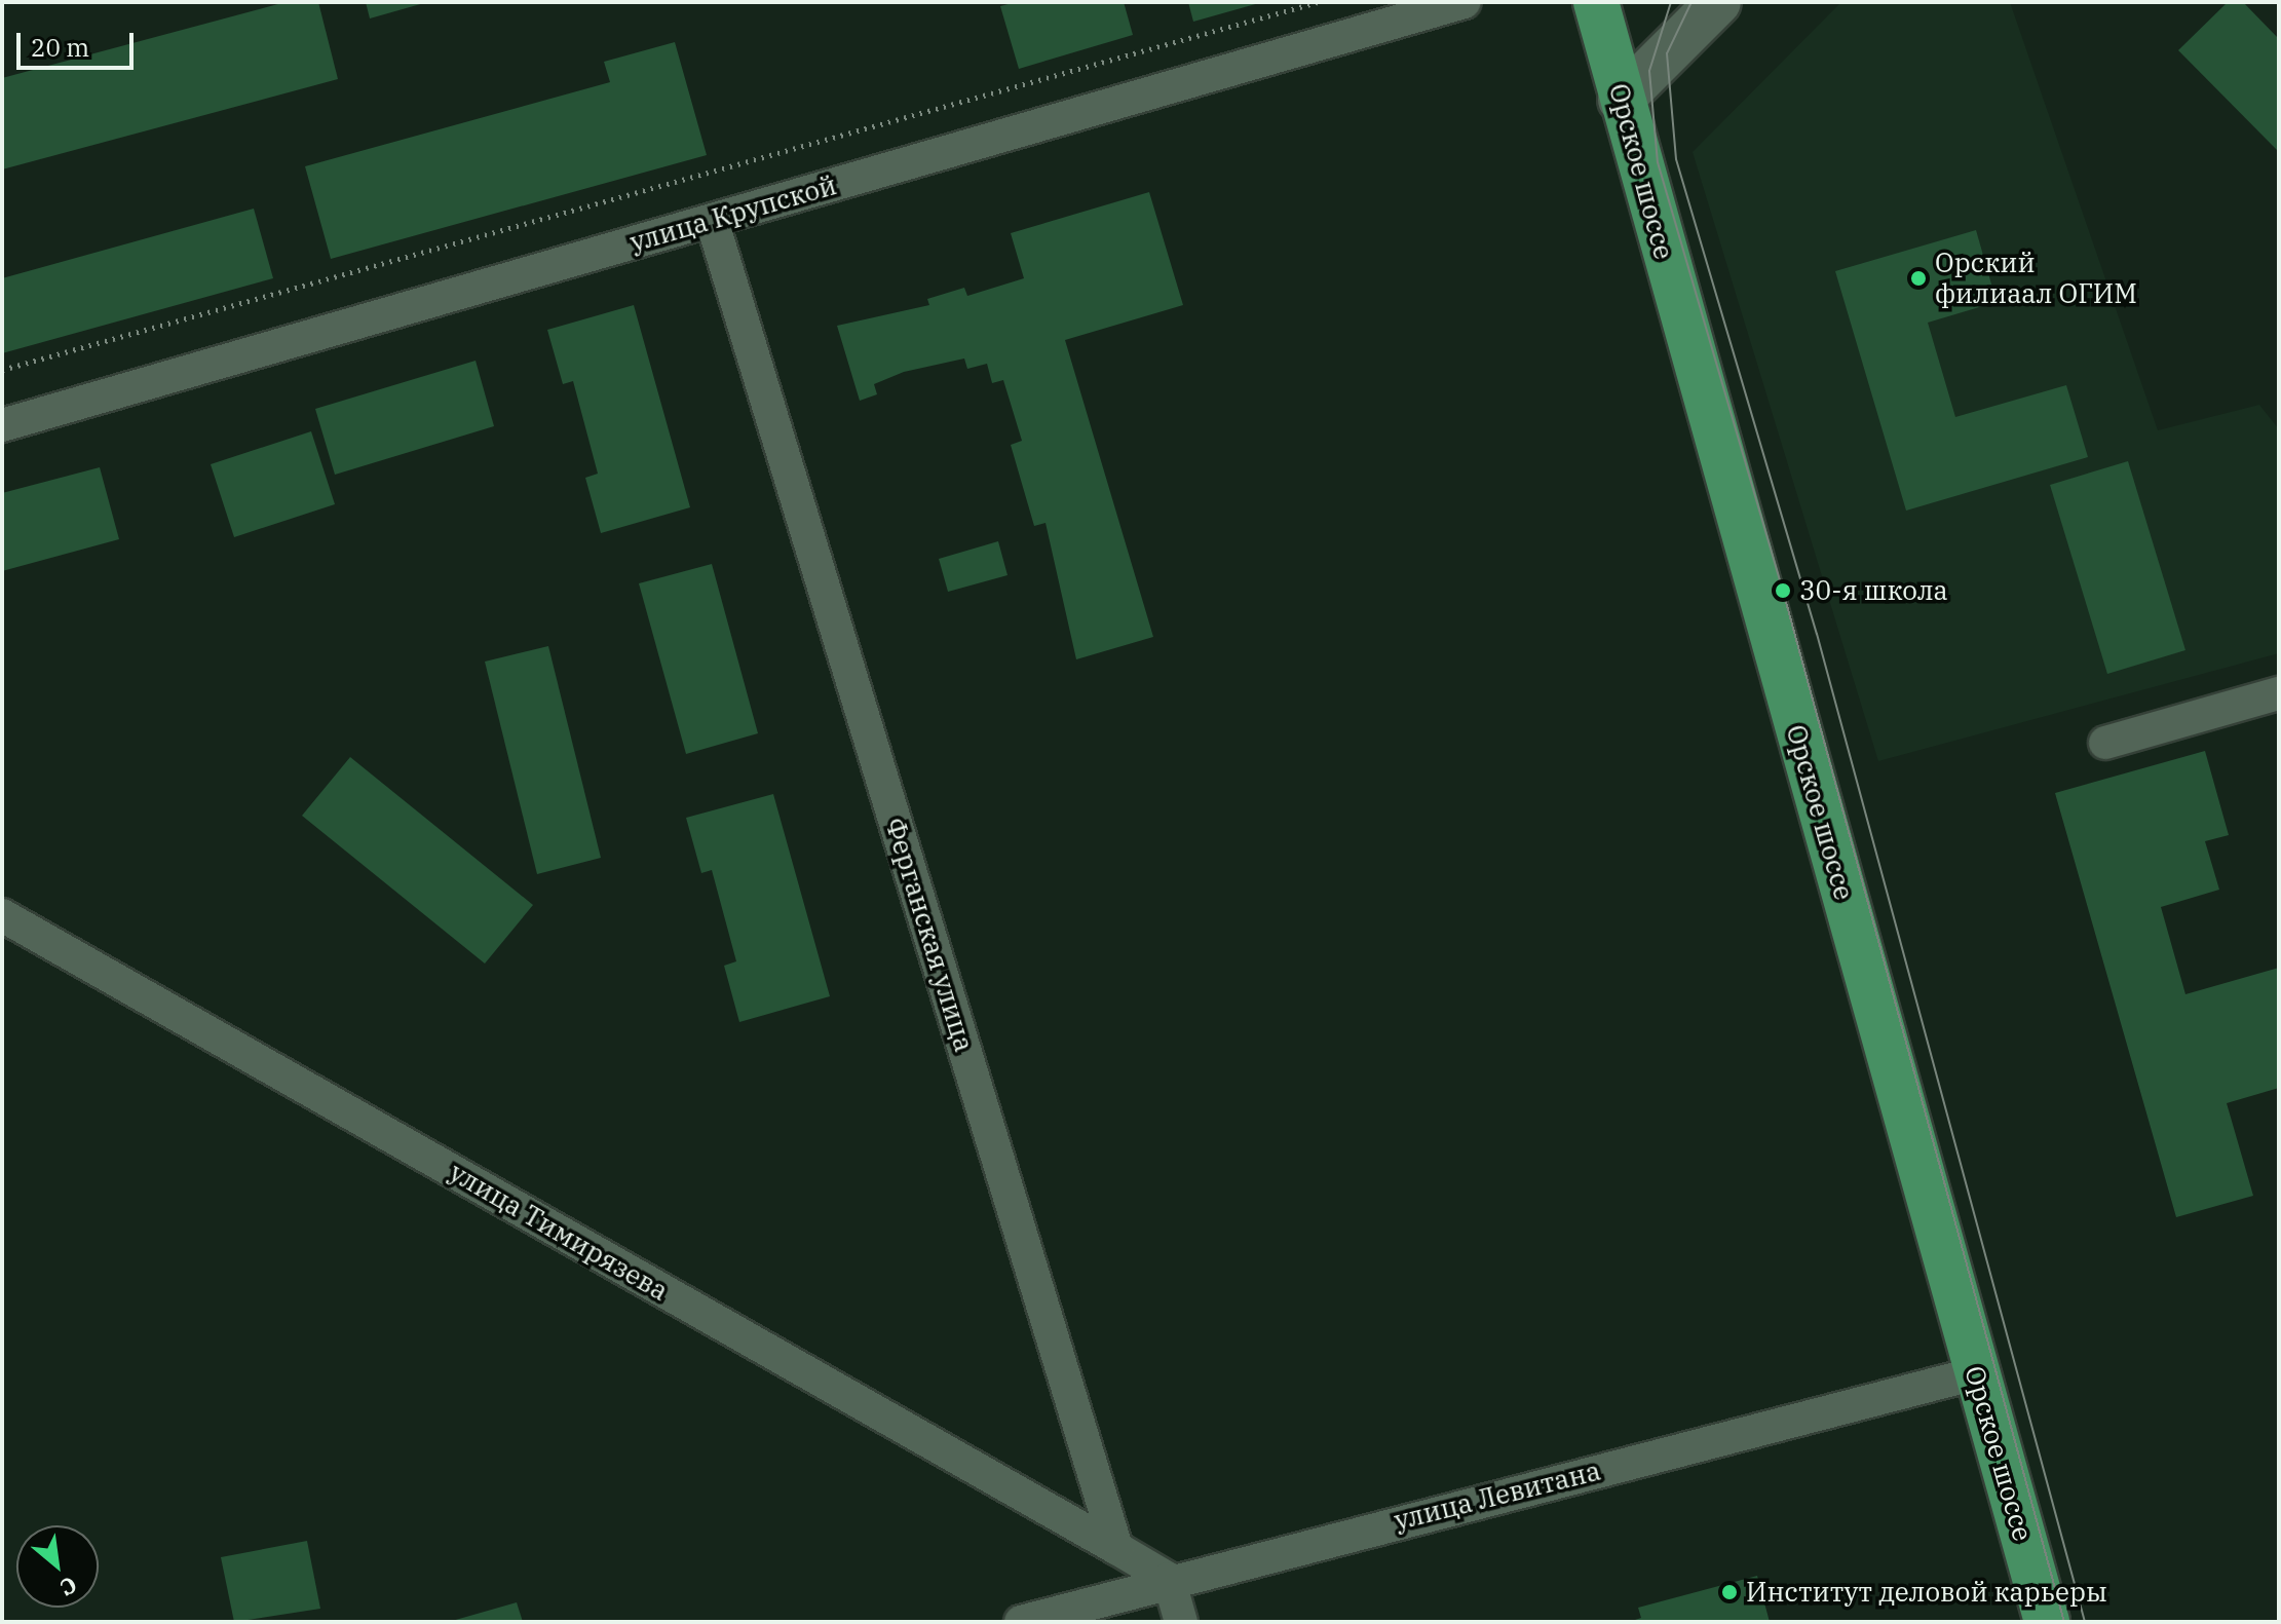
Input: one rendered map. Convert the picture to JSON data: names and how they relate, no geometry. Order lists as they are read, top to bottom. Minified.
{"streets":{"main road":["Орское шоссе"],"street":["улица Крупской","Ферганская улица","улица Тимирязева","улица Левитана"]},"crossings":[["Орское шоссе","улица Левитана"],["улица Крупской","Ферганская улица"],["Ферганская улица","улица Тимирязева"]],"places":["Орский филиаал ОГИМ","30-я школа","Институт деловой карьеры"],"scale_bar":"20 m","north":"bottom right"}
